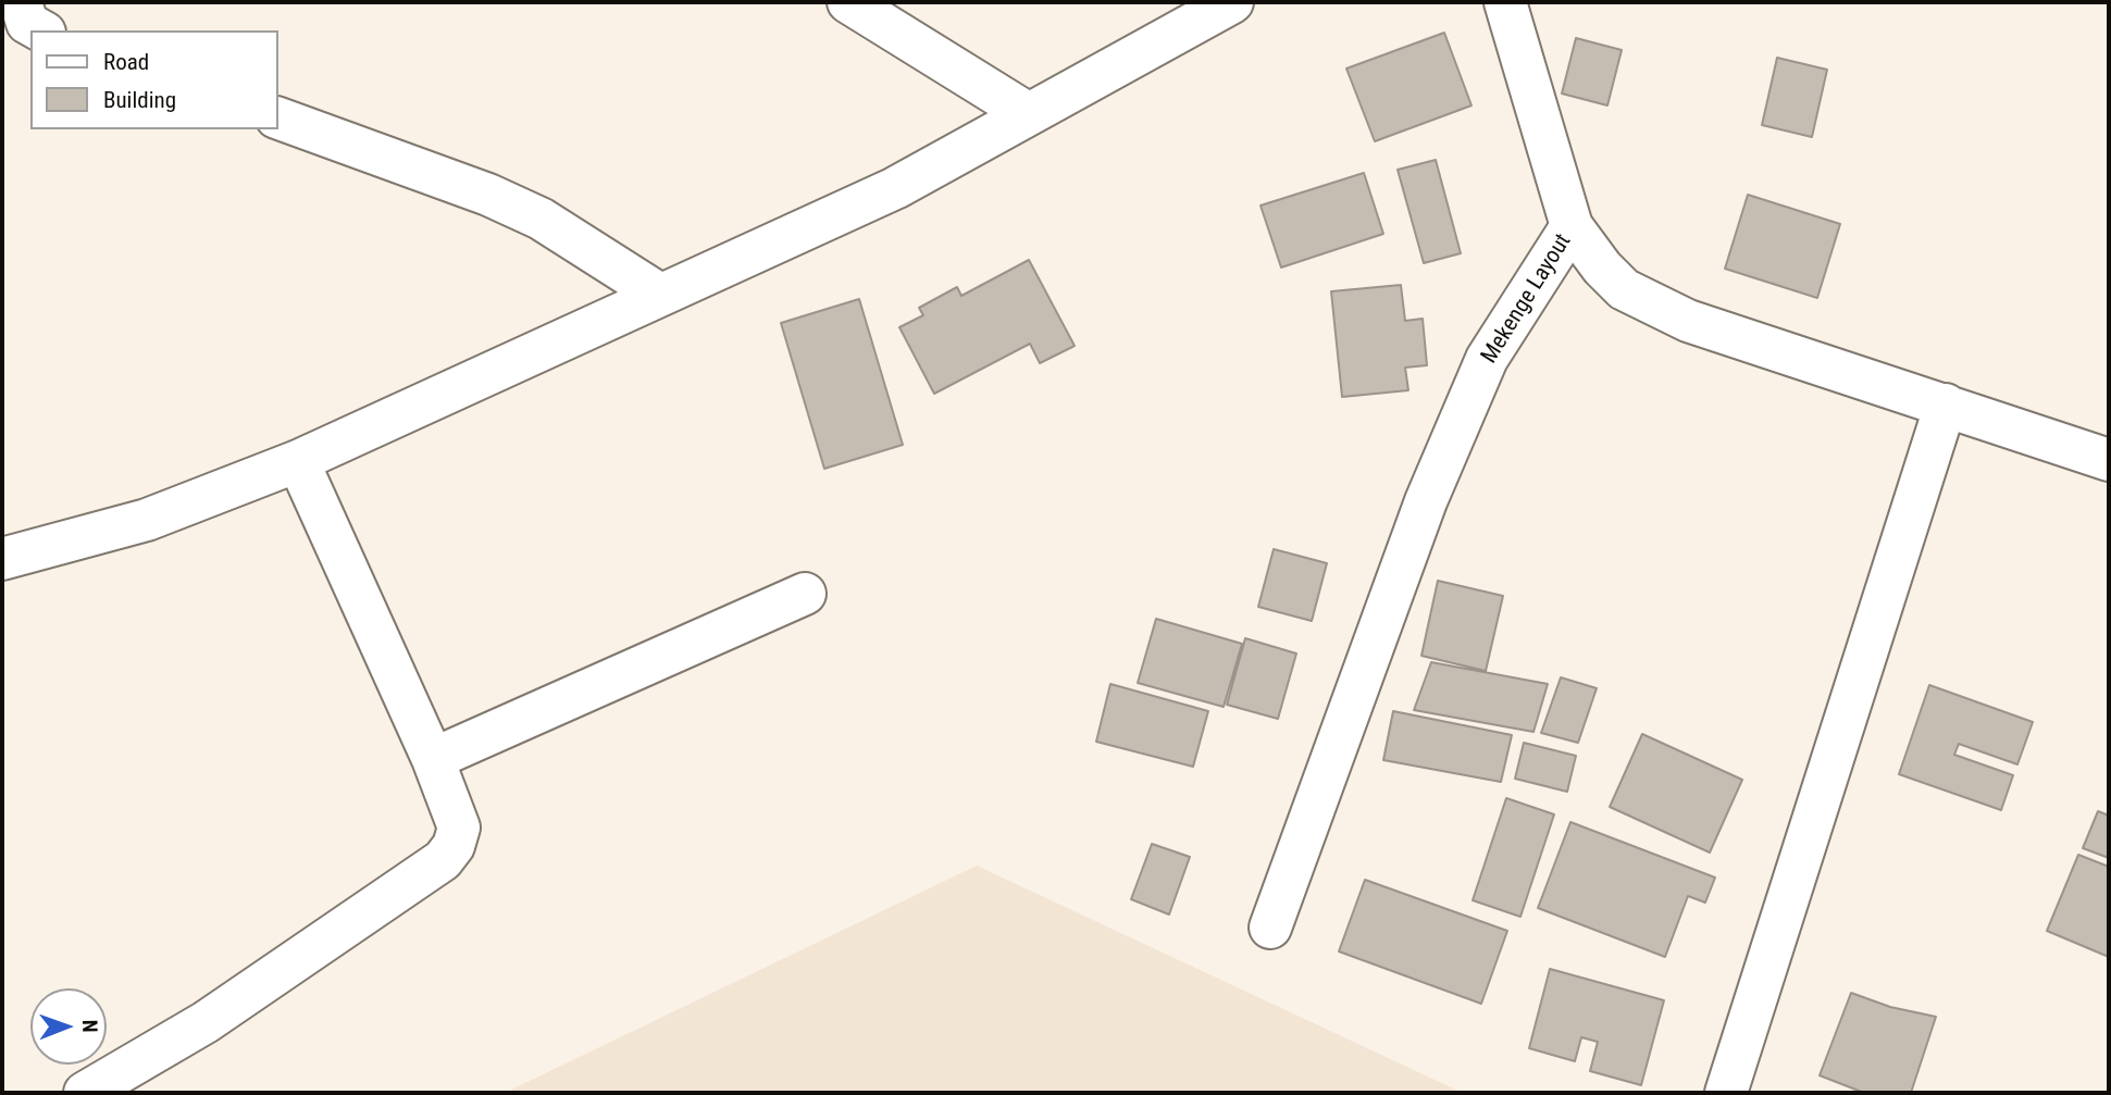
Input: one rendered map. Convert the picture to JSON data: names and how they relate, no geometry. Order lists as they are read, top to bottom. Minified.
{"streets":{"street":["Mekenge Layout"]},"legend":["Road","Building"],"north":"right"}
